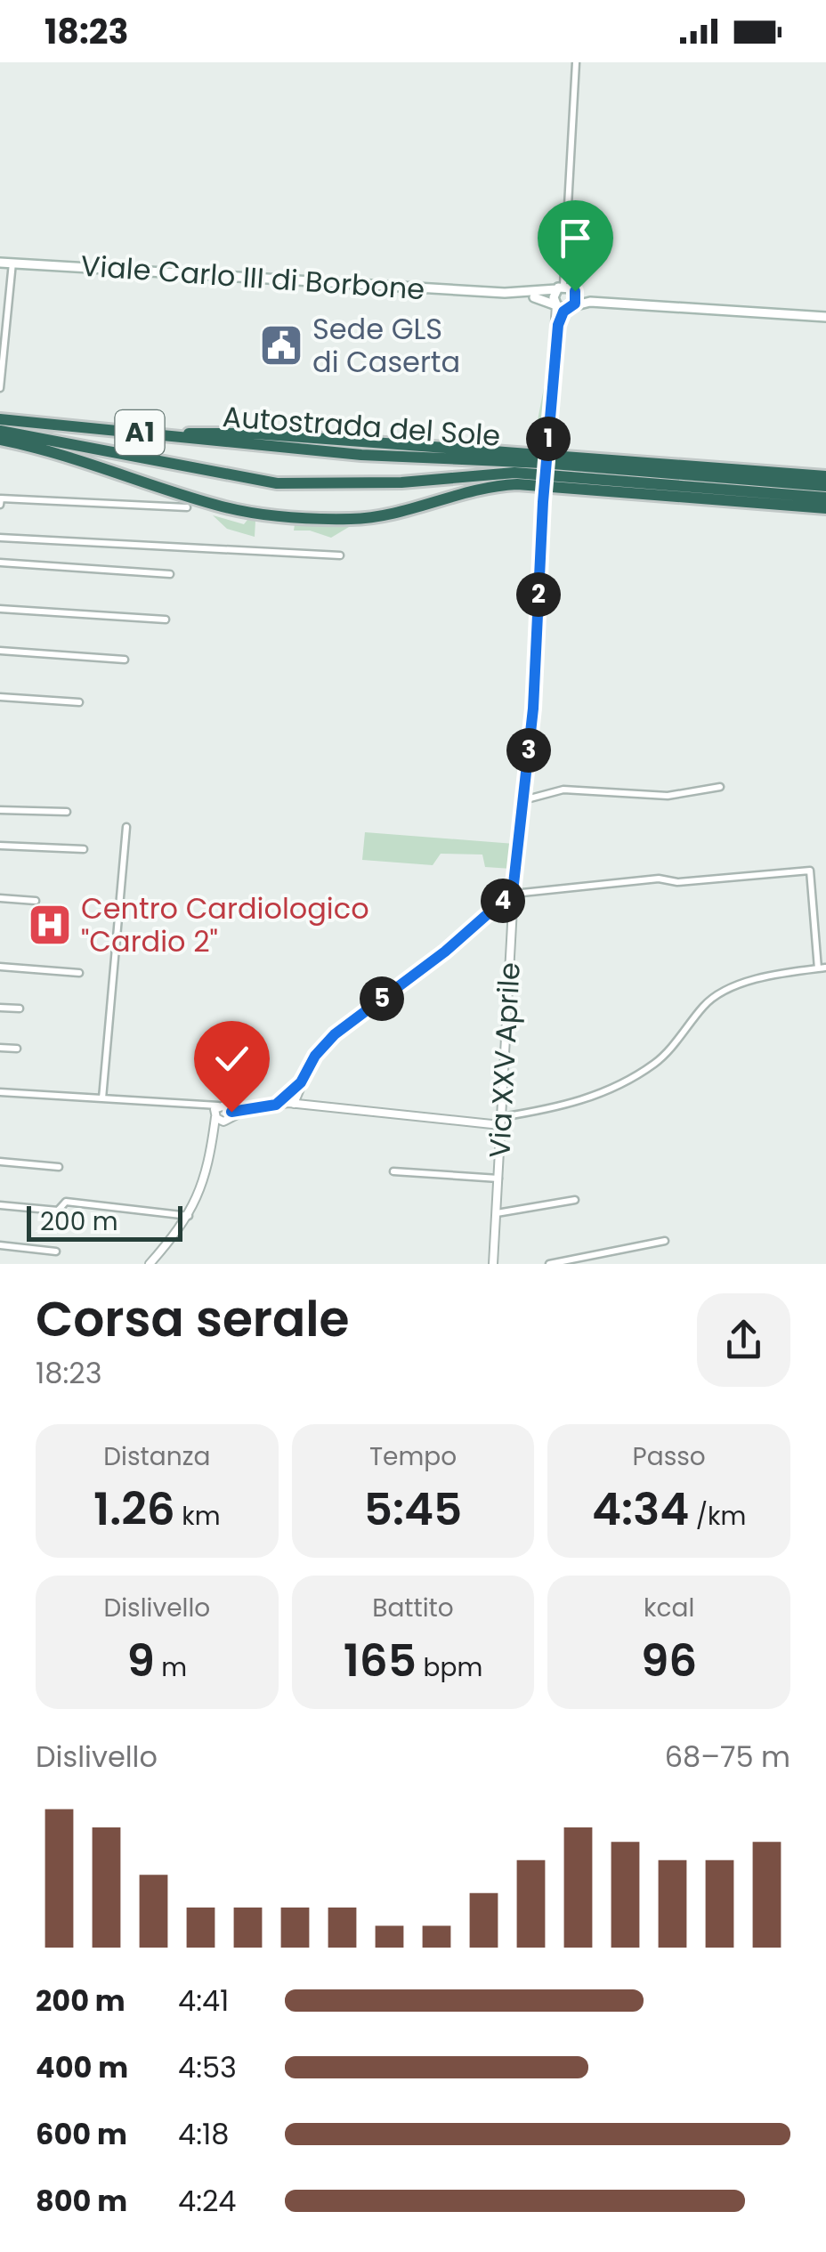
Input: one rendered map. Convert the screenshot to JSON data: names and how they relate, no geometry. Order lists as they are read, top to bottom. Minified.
{"streets":{"highway":["Autostrada del Sole","A1"],"main road":["Viale Carlo III di Borbone"],"street":["Via XXV Aprile"]},"crossings":[["Viale Carlo III di Borbone","Via XXV Aprile"]],"places":{"public building":["Sede GLS di Caserta"],"hospital":["Centro Cardiologico \"Cardio 2\""]},"scale_bar":"200 m","page":{"status":"18:23","pins":["1","2","3","4","5"],"scale":"200 m","heading":["Corsa serale","18:23"],"stats":[["Distanza","1.26 km"],["Tempo","5:45"],["Passo","4:34 /km"],["Dislivello","9 m"],["Battito","165 bpm"],["kcal","96"]],"chart":["Dislivello","68–75 m"],"list":[{"name":"200 m","note":"4:41"},{"name":"400 m","note":"4:53"},{"name":"600 m","note":"4:18"},{"name":"800 m","note":"4:24"}]}}
